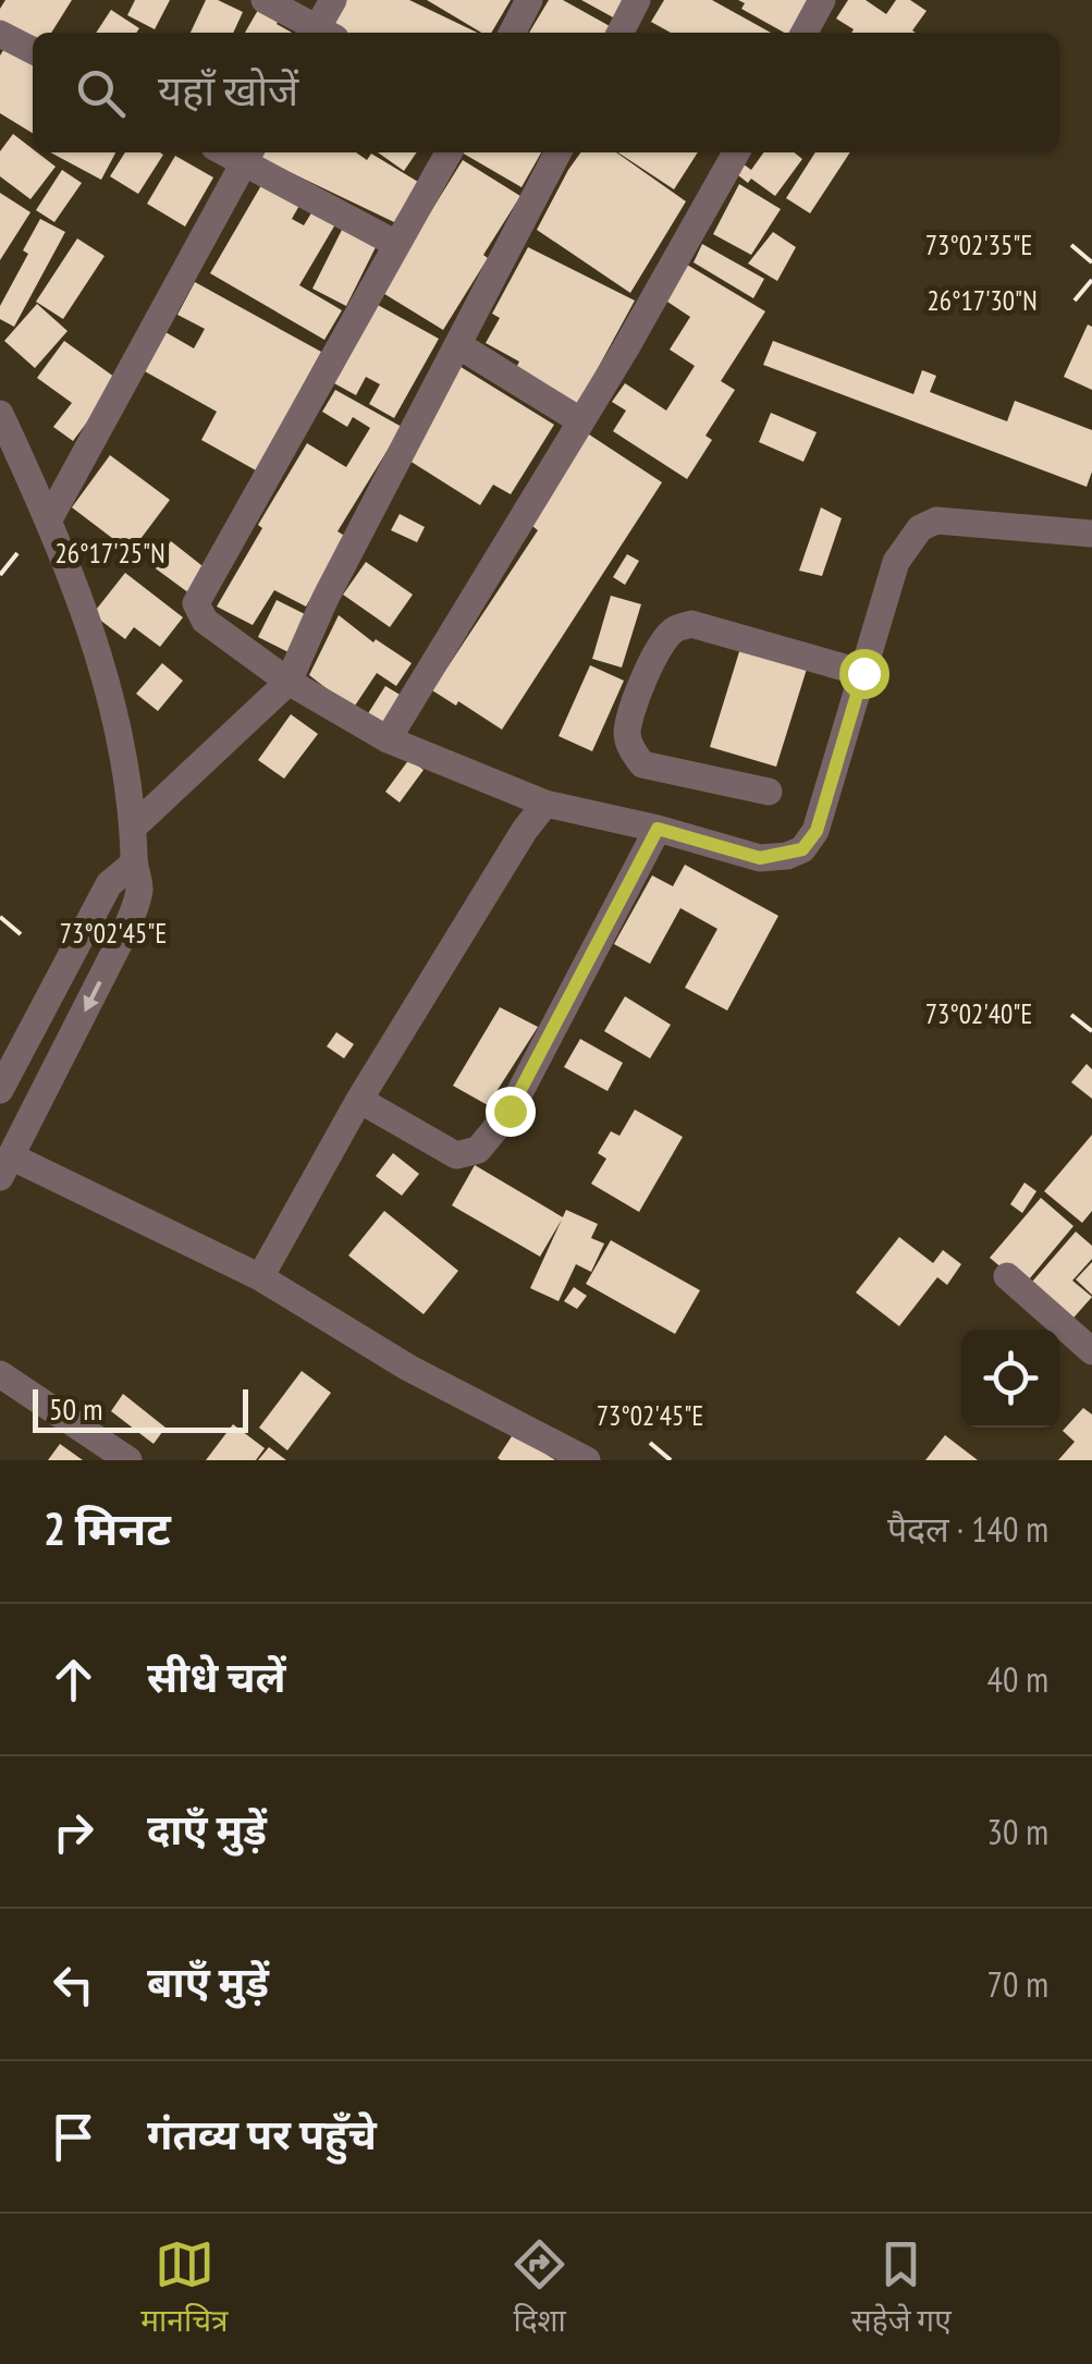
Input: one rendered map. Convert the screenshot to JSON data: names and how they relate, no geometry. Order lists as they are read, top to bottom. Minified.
{"scale_bar":"50 m","page":{"search":"यहाँ खोजें","scale":"50 m","heading":["2 मिनट","पैदल · 140 m"],"list":[["सीधे चलें","40 m"],["दाएँ मुड़ें","30 m"],["बाएँ मुड़ें","70 m"],"गंतव्य पर पहुँचे"],"nav":["मानचित्र","दिशा","सहेजे गए"]},"coordinates":["73°02'35\"E","26°17'30\"N","26°17'25\"N","73°02'45\"E","73°02'40\"E"]}
